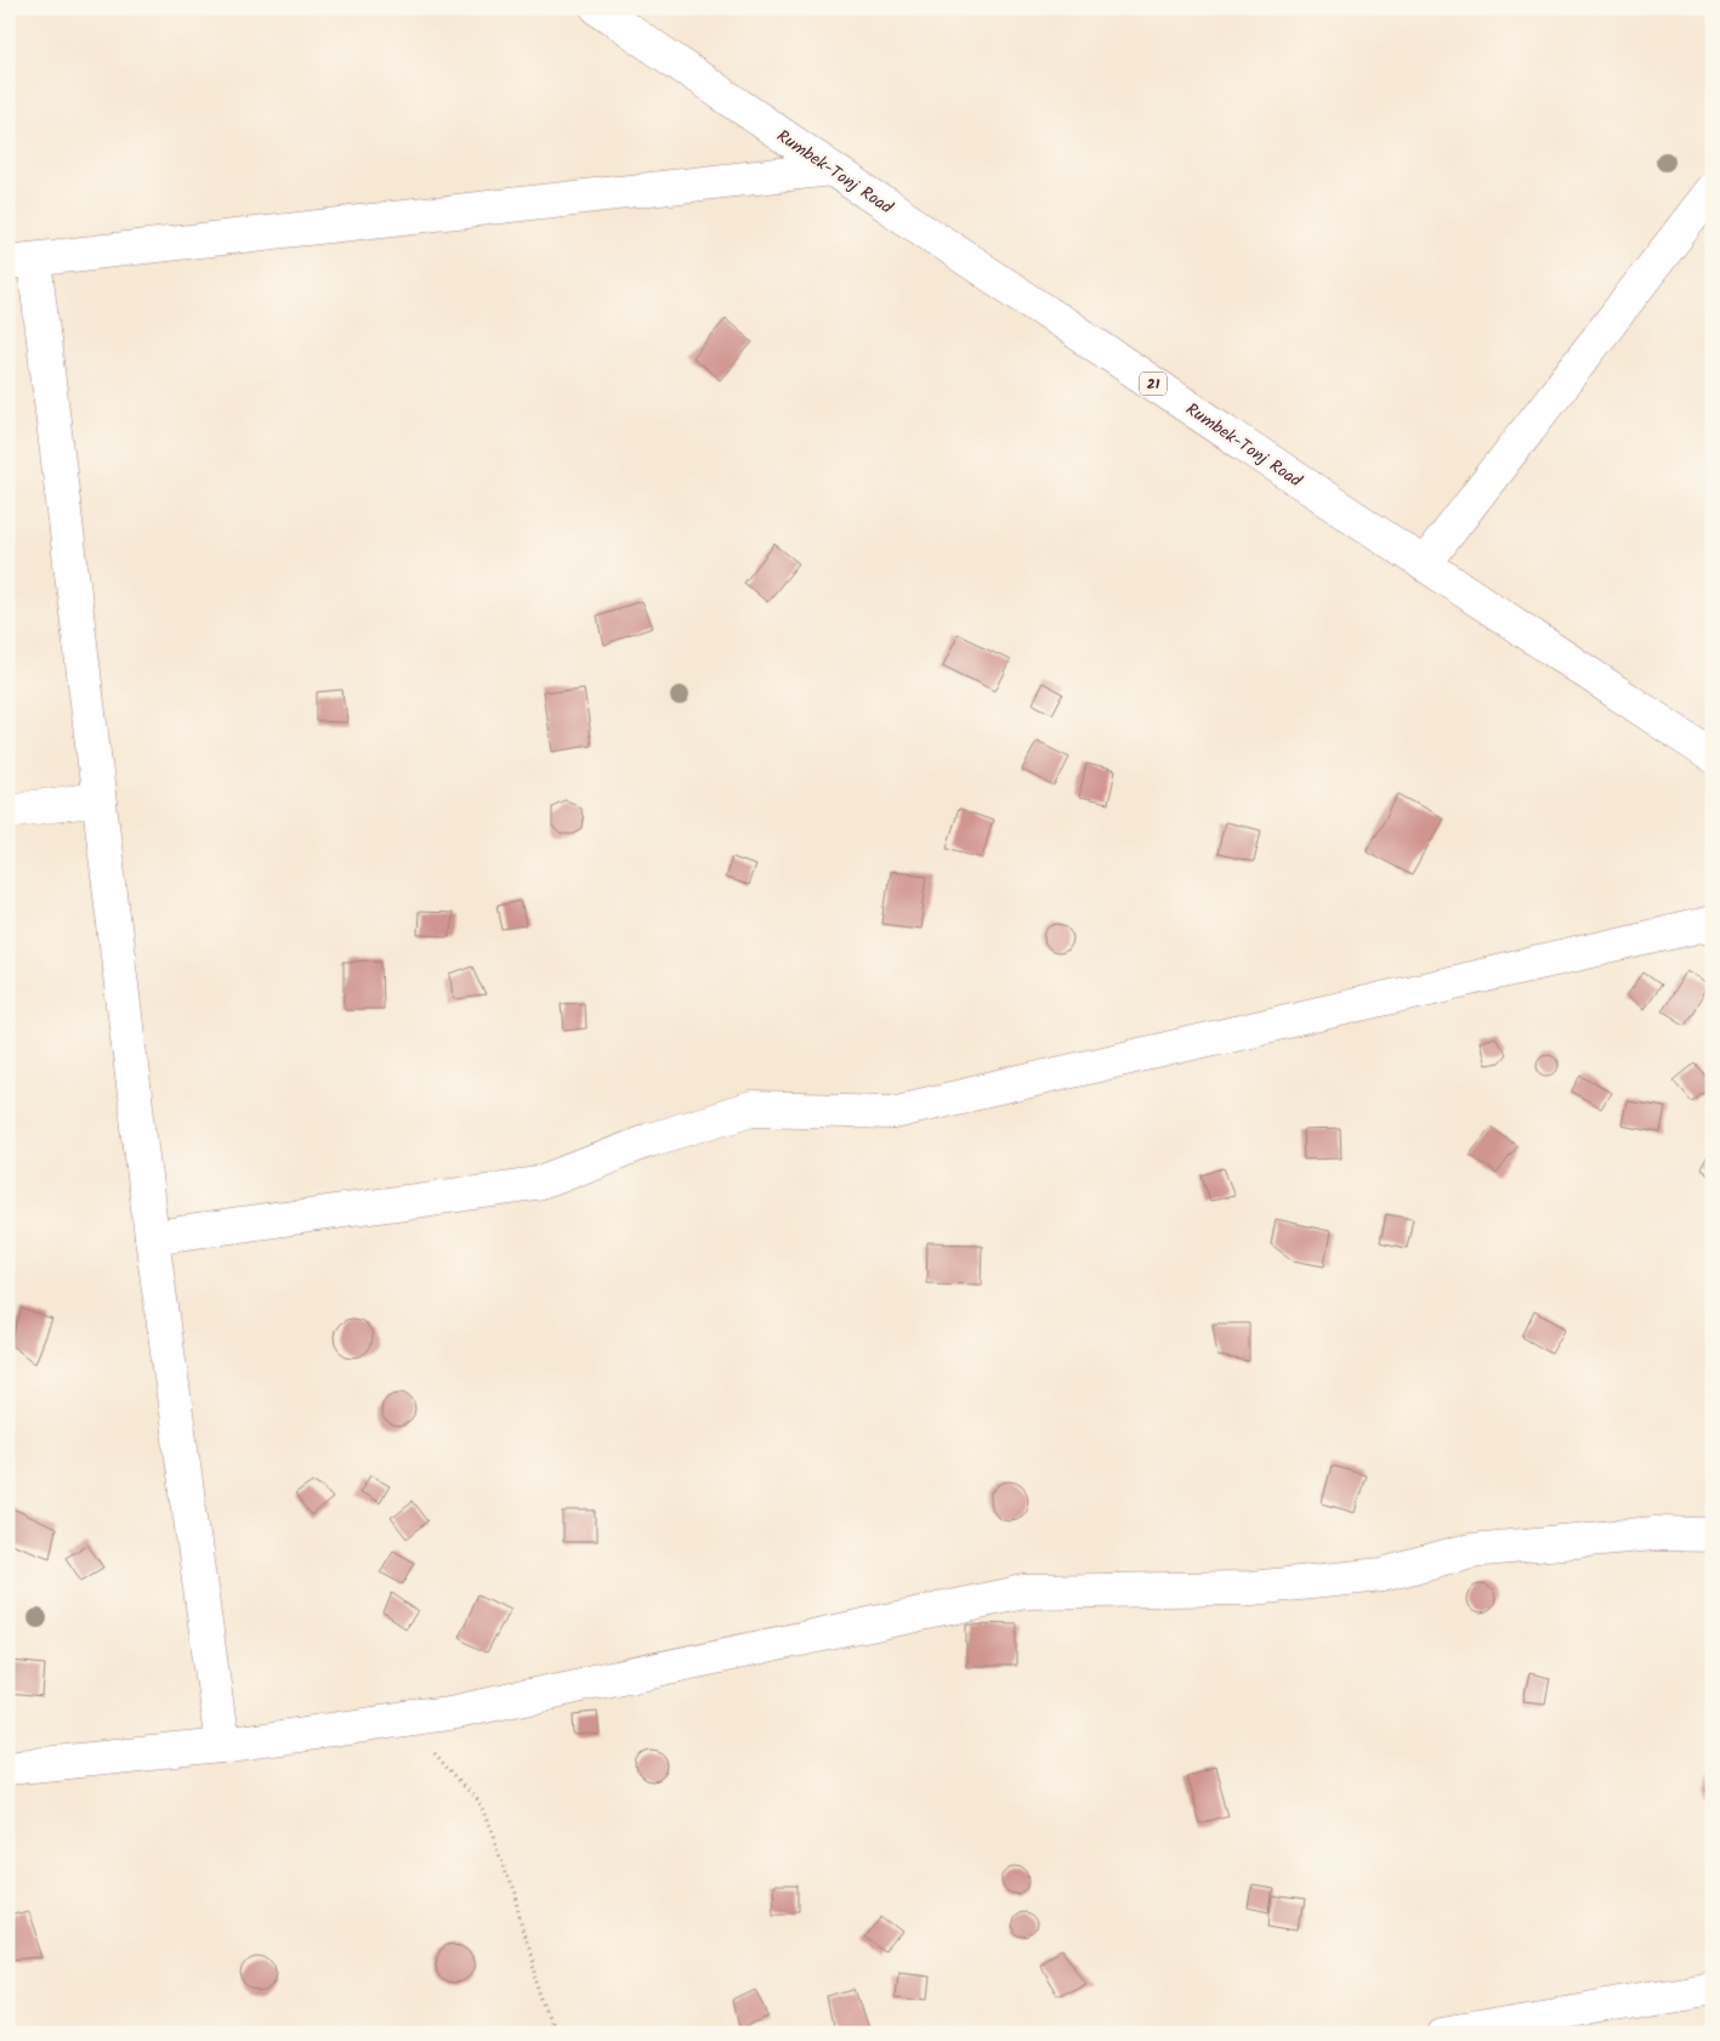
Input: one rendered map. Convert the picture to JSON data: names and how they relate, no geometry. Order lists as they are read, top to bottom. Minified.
{"streets":{"street":["Rumbek-Tonj Road","21"]}}
